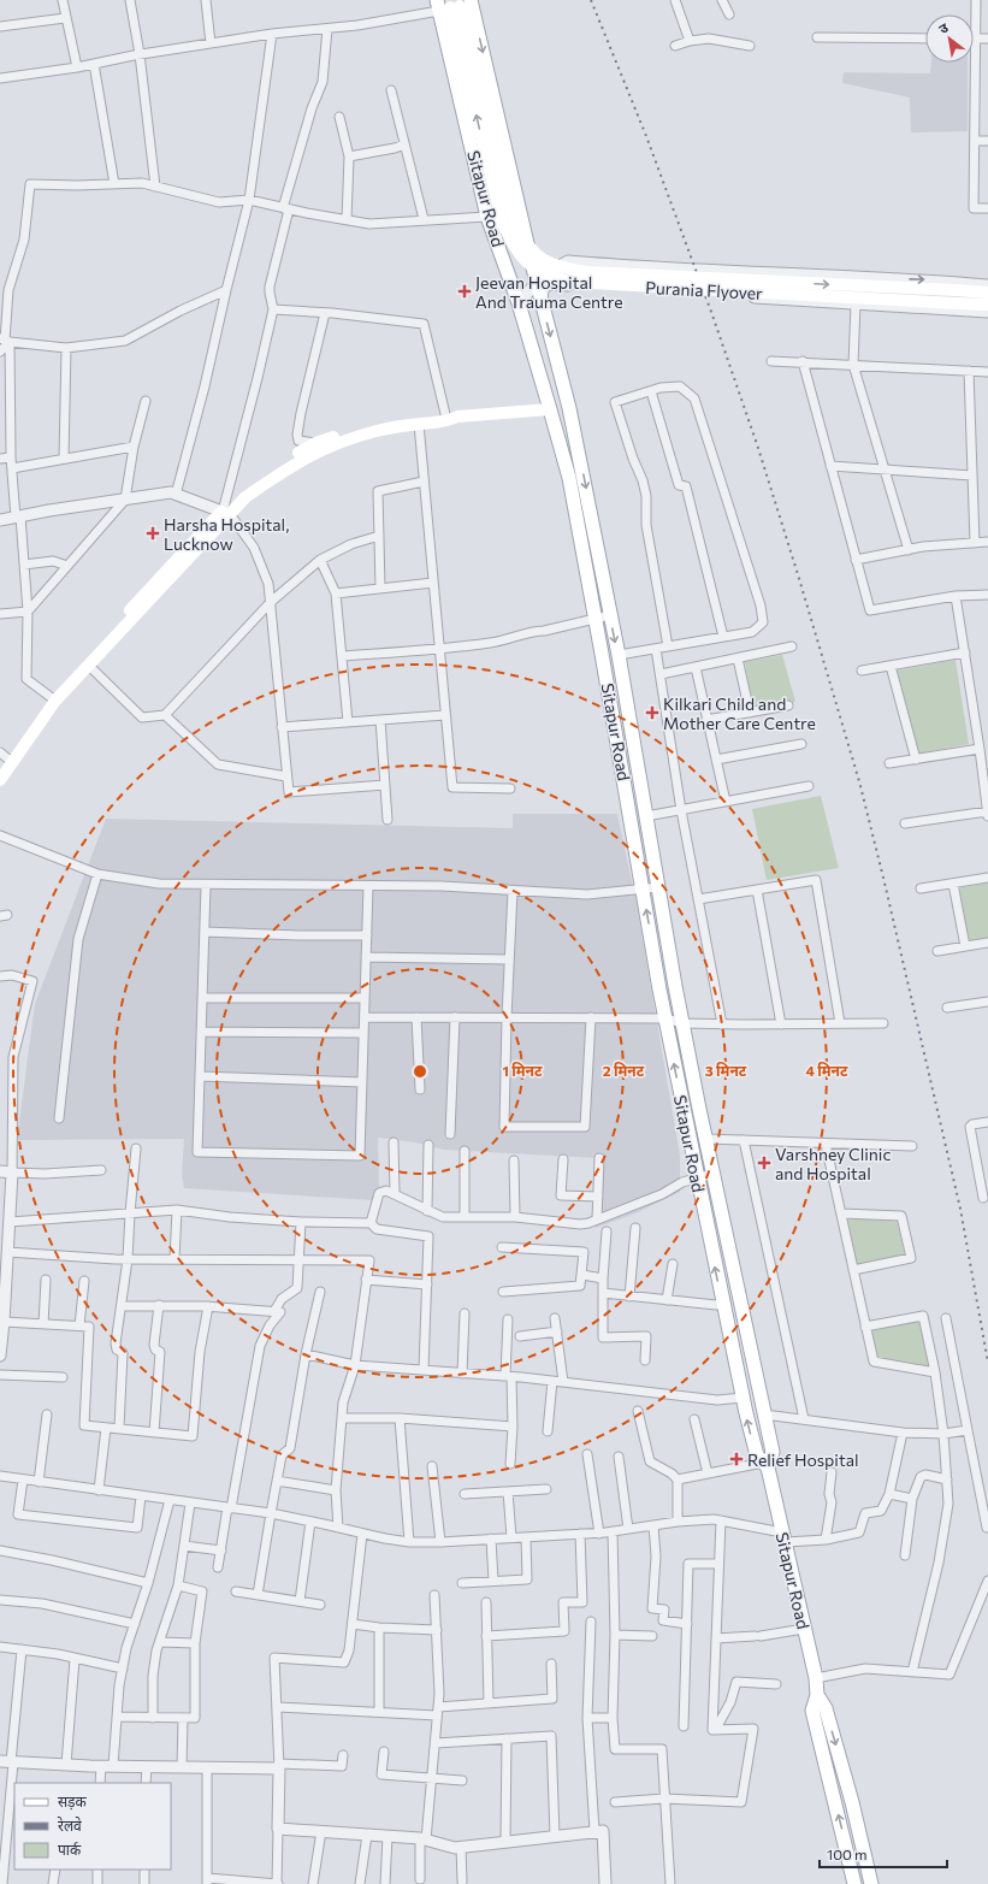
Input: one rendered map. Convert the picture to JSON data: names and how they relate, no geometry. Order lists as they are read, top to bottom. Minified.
{"streets":{"main road":["Sitapur Road","Purania Flyover"]},"crossings":[["Sitapur Road","Purania Flyover"]],"places":{"health":["Jeevan Hospital And Trauma Centre","Harsha Hospital, Lucknow","Kilkari Child and Mother Care Centre","Varshney Clinic and Hospital","Relief Hospital"]},"legend":["सड़क","रेलवे","पार्क"],"scale_bar":"100 m","north":"top left","rings":["1 मिनट","2 मिनट","3 मिनट","4 मिनट"]}
